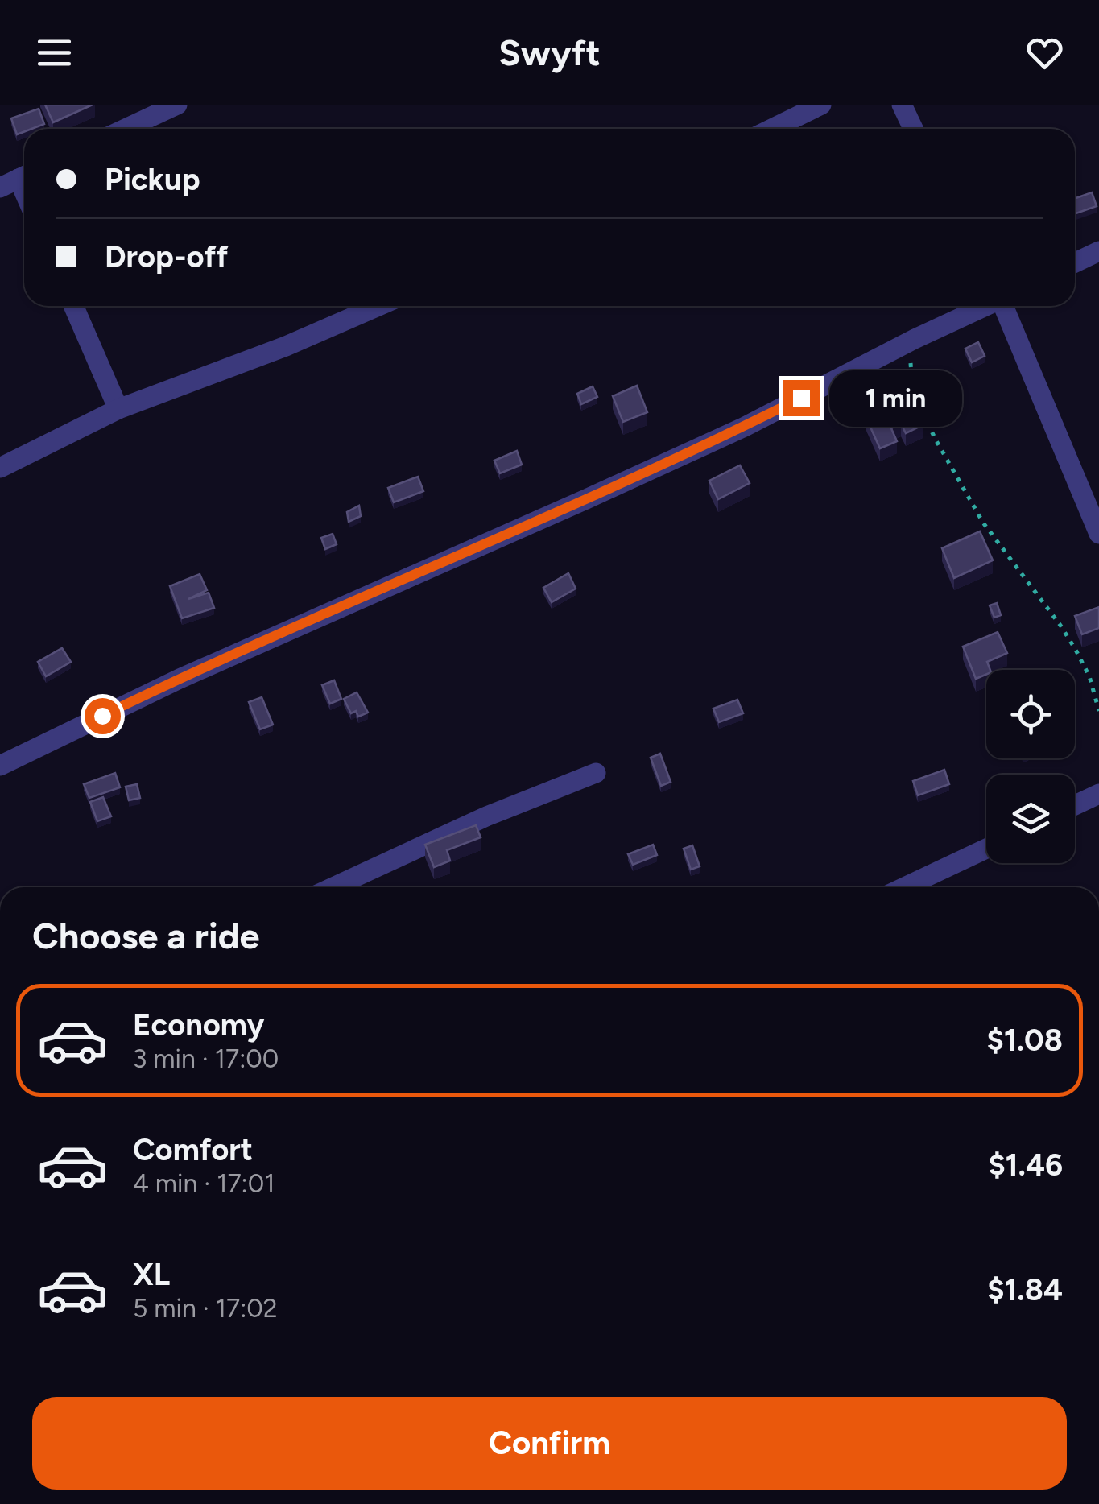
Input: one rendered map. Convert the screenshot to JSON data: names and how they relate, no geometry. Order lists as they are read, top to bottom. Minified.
{"page":{"header":"Swyft","banner":["Pickup","Drop-off"],"bubble":"1 min","heading":"Choose a ride","list":[{"name":"Economy","note":"3 min · 17:00","value":"$1.08"},{"name":"Comfort","note":"4 min · 17:01","value":"$1.46"},{"name":"XL","note":"5 min · 17:02","value":"$1.84"}],"buttons":"Confirm"}}
